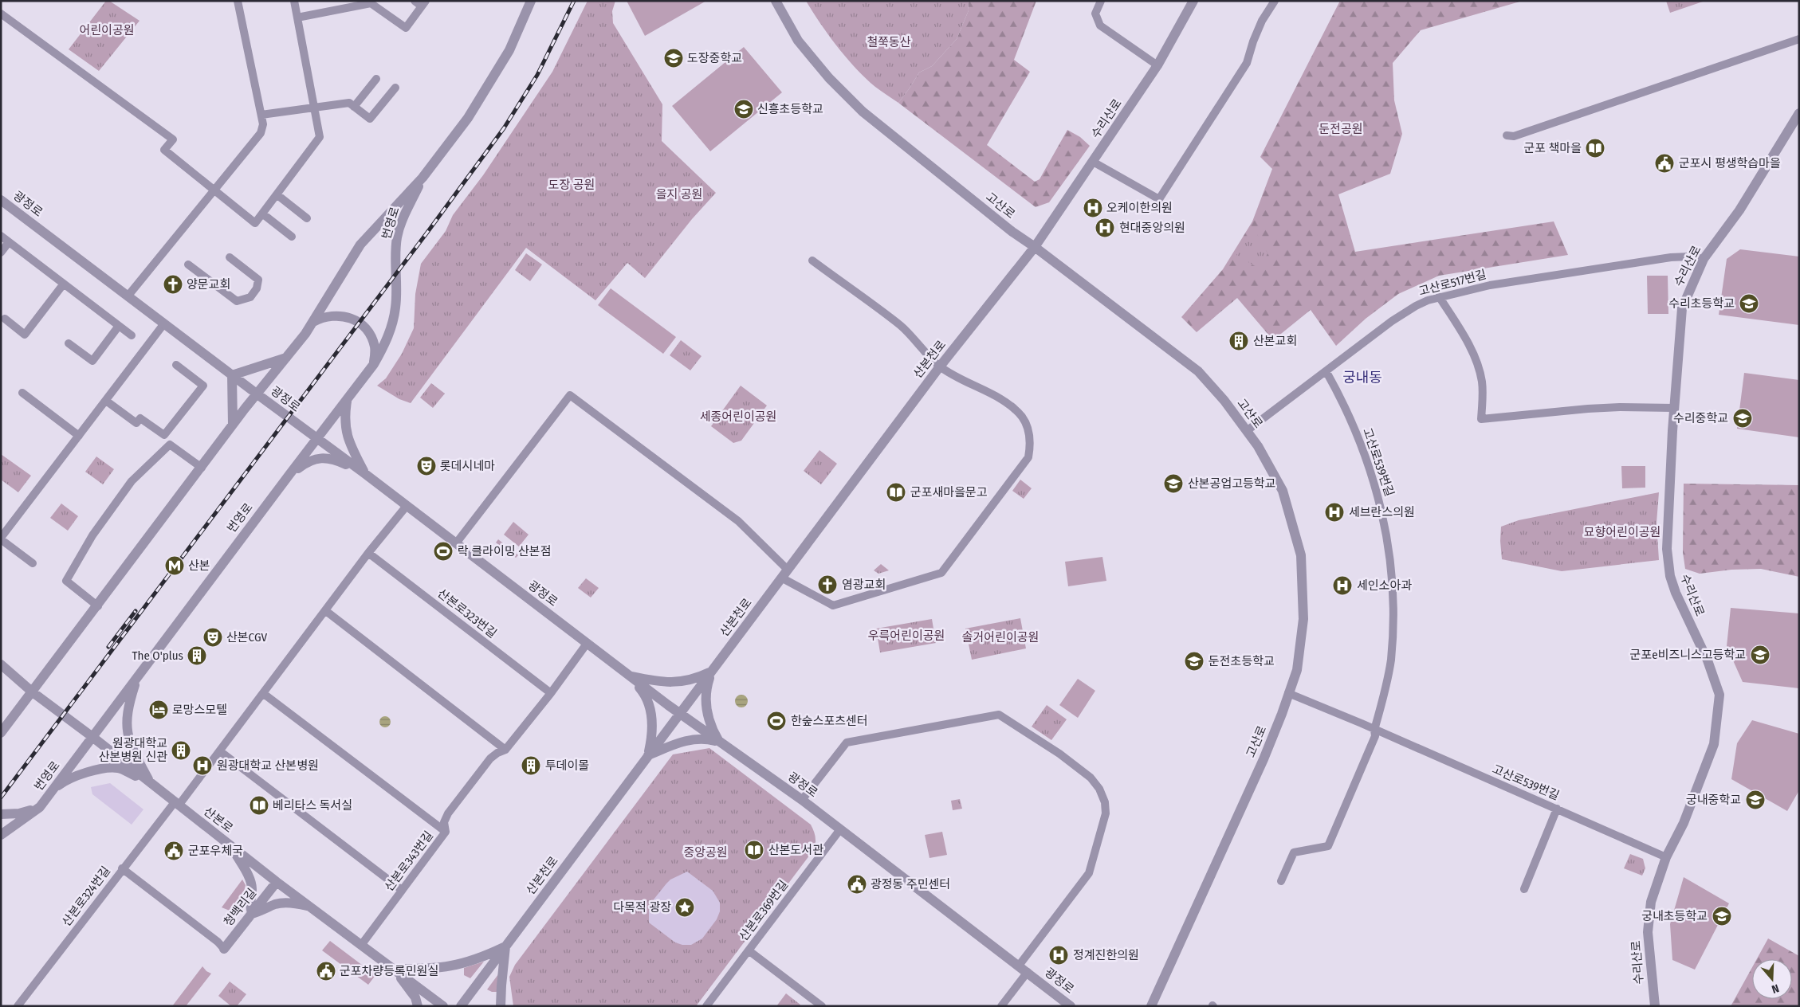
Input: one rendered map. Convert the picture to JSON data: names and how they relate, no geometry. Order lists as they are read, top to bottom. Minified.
{"streets":{"street":["수리산로","광정로","고산로","번영로","고산로517번길","산본천로","고산로539번길","산본로323번길","산본로","산본로343번길","산본로324번길","청백리길","산본로369번길"]},"crossings":[["수리산로","고산로"],["수리산로","고산로517번길"],["수리산로","산본천로"],["수리산로","고산로539번길"],["광정로","번영로"],["광정로","산본천로"],["광정로","산본로343번길"],["광정로","산본로369번길"],["고산로","고산로517번길"],["고산로","산본천로"],["고산로","고산로539번길"],["번영로","산본로"],["고산로517번길","고산로539번길"],["산본로323번길","산본로343번길"],["산본로","산본로343번길"],["산본로","산본로324번길"],["산본로","청백리길"]],"districts":["궁내동"],"parks":["어린이공원","철쭉동산","둔전공원","도장 공원","을지 공원","세종어린이공원","묘향어린이공원","우륵어린이공원","솔거어린이공원","중앙공원"],"places":{"school or university":["도장중학교","신흥초등학교","수리초등학교","수리중학교","산본공업고등학교","군포e비즈니스고등학교","둔전초등학교","궁내중학교","궁내초등학교"],"library":["군포 책마을","군포새마을문고","베리타스 독서실","산본도서관"],"public building":["군포시 평생학습마을","군포우체국","광정동 주민센터","군포차량등록민원실"],"hospital":["오케이한의원","현대중앙의원","세브란스의원","세인소아과","원광대학교 산본병원","정계진한의원"],"church":["양문교회","염광교회"],"building":["산본교회","The O'plus","원광대학교 산본병원 신관","투데이몰"],"theatre":["롯데시네마","산본CGV"],"sports":["락 클라이밍 산본점","한숲스포츠센터"],"metro station":["산본"],"hotel":["로망스모텔"],"place":["다목적 광장"]},"north":"bottom"}
